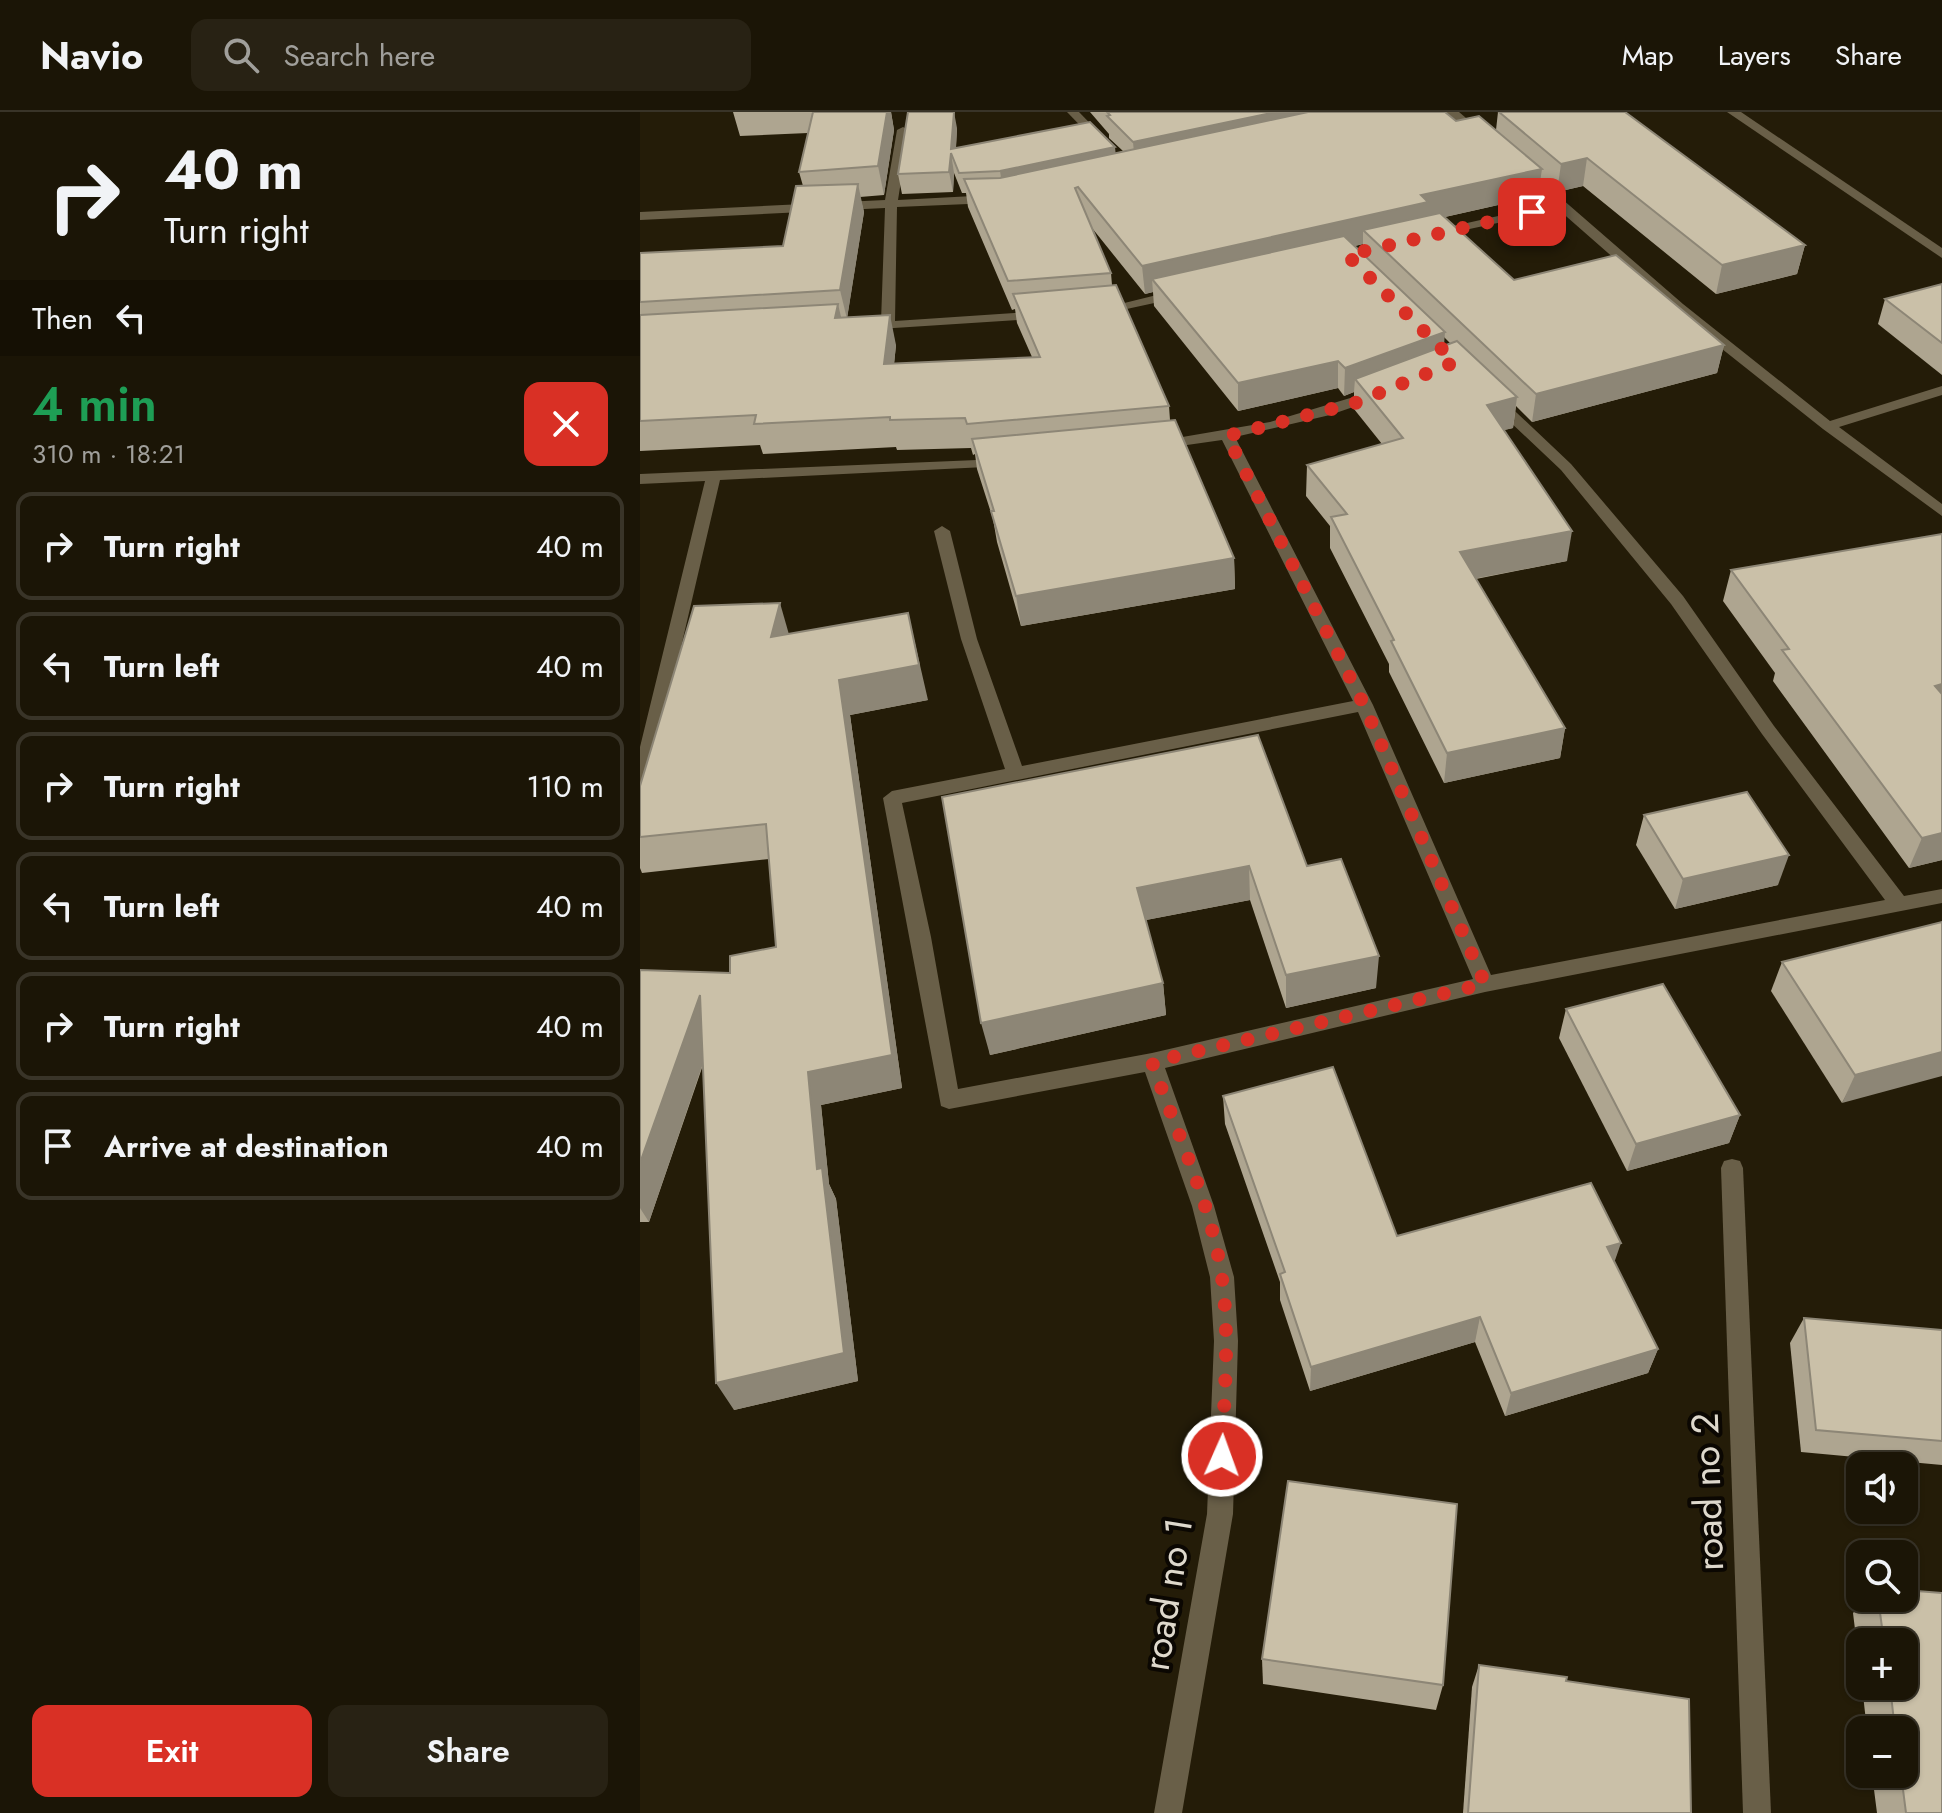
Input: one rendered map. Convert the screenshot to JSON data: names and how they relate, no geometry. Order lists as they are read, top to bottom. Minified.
{"streets":{"street":["road no 2","road no 1"]},"page":{"header":"Navio","search":"Search here","nav":["Map","Layers","Share"],"turn":["40 m","Turn right"],"then":"Then","heading":["4 min","310 m · 18:21"],"list":[{"name":"Turn right","value":"40 m"},{"name":"Turn left","value":"40 m"},{"name":"Turn right","value":"110 m"},{"name":"Turn left","value":"40 m"},{"name":"Turn right","value":"40 m"},{"name":"Arrive at destination","value":"40 m"}],"map_buttons":["+","−"],"buttons":["Exit","Share"]}}
